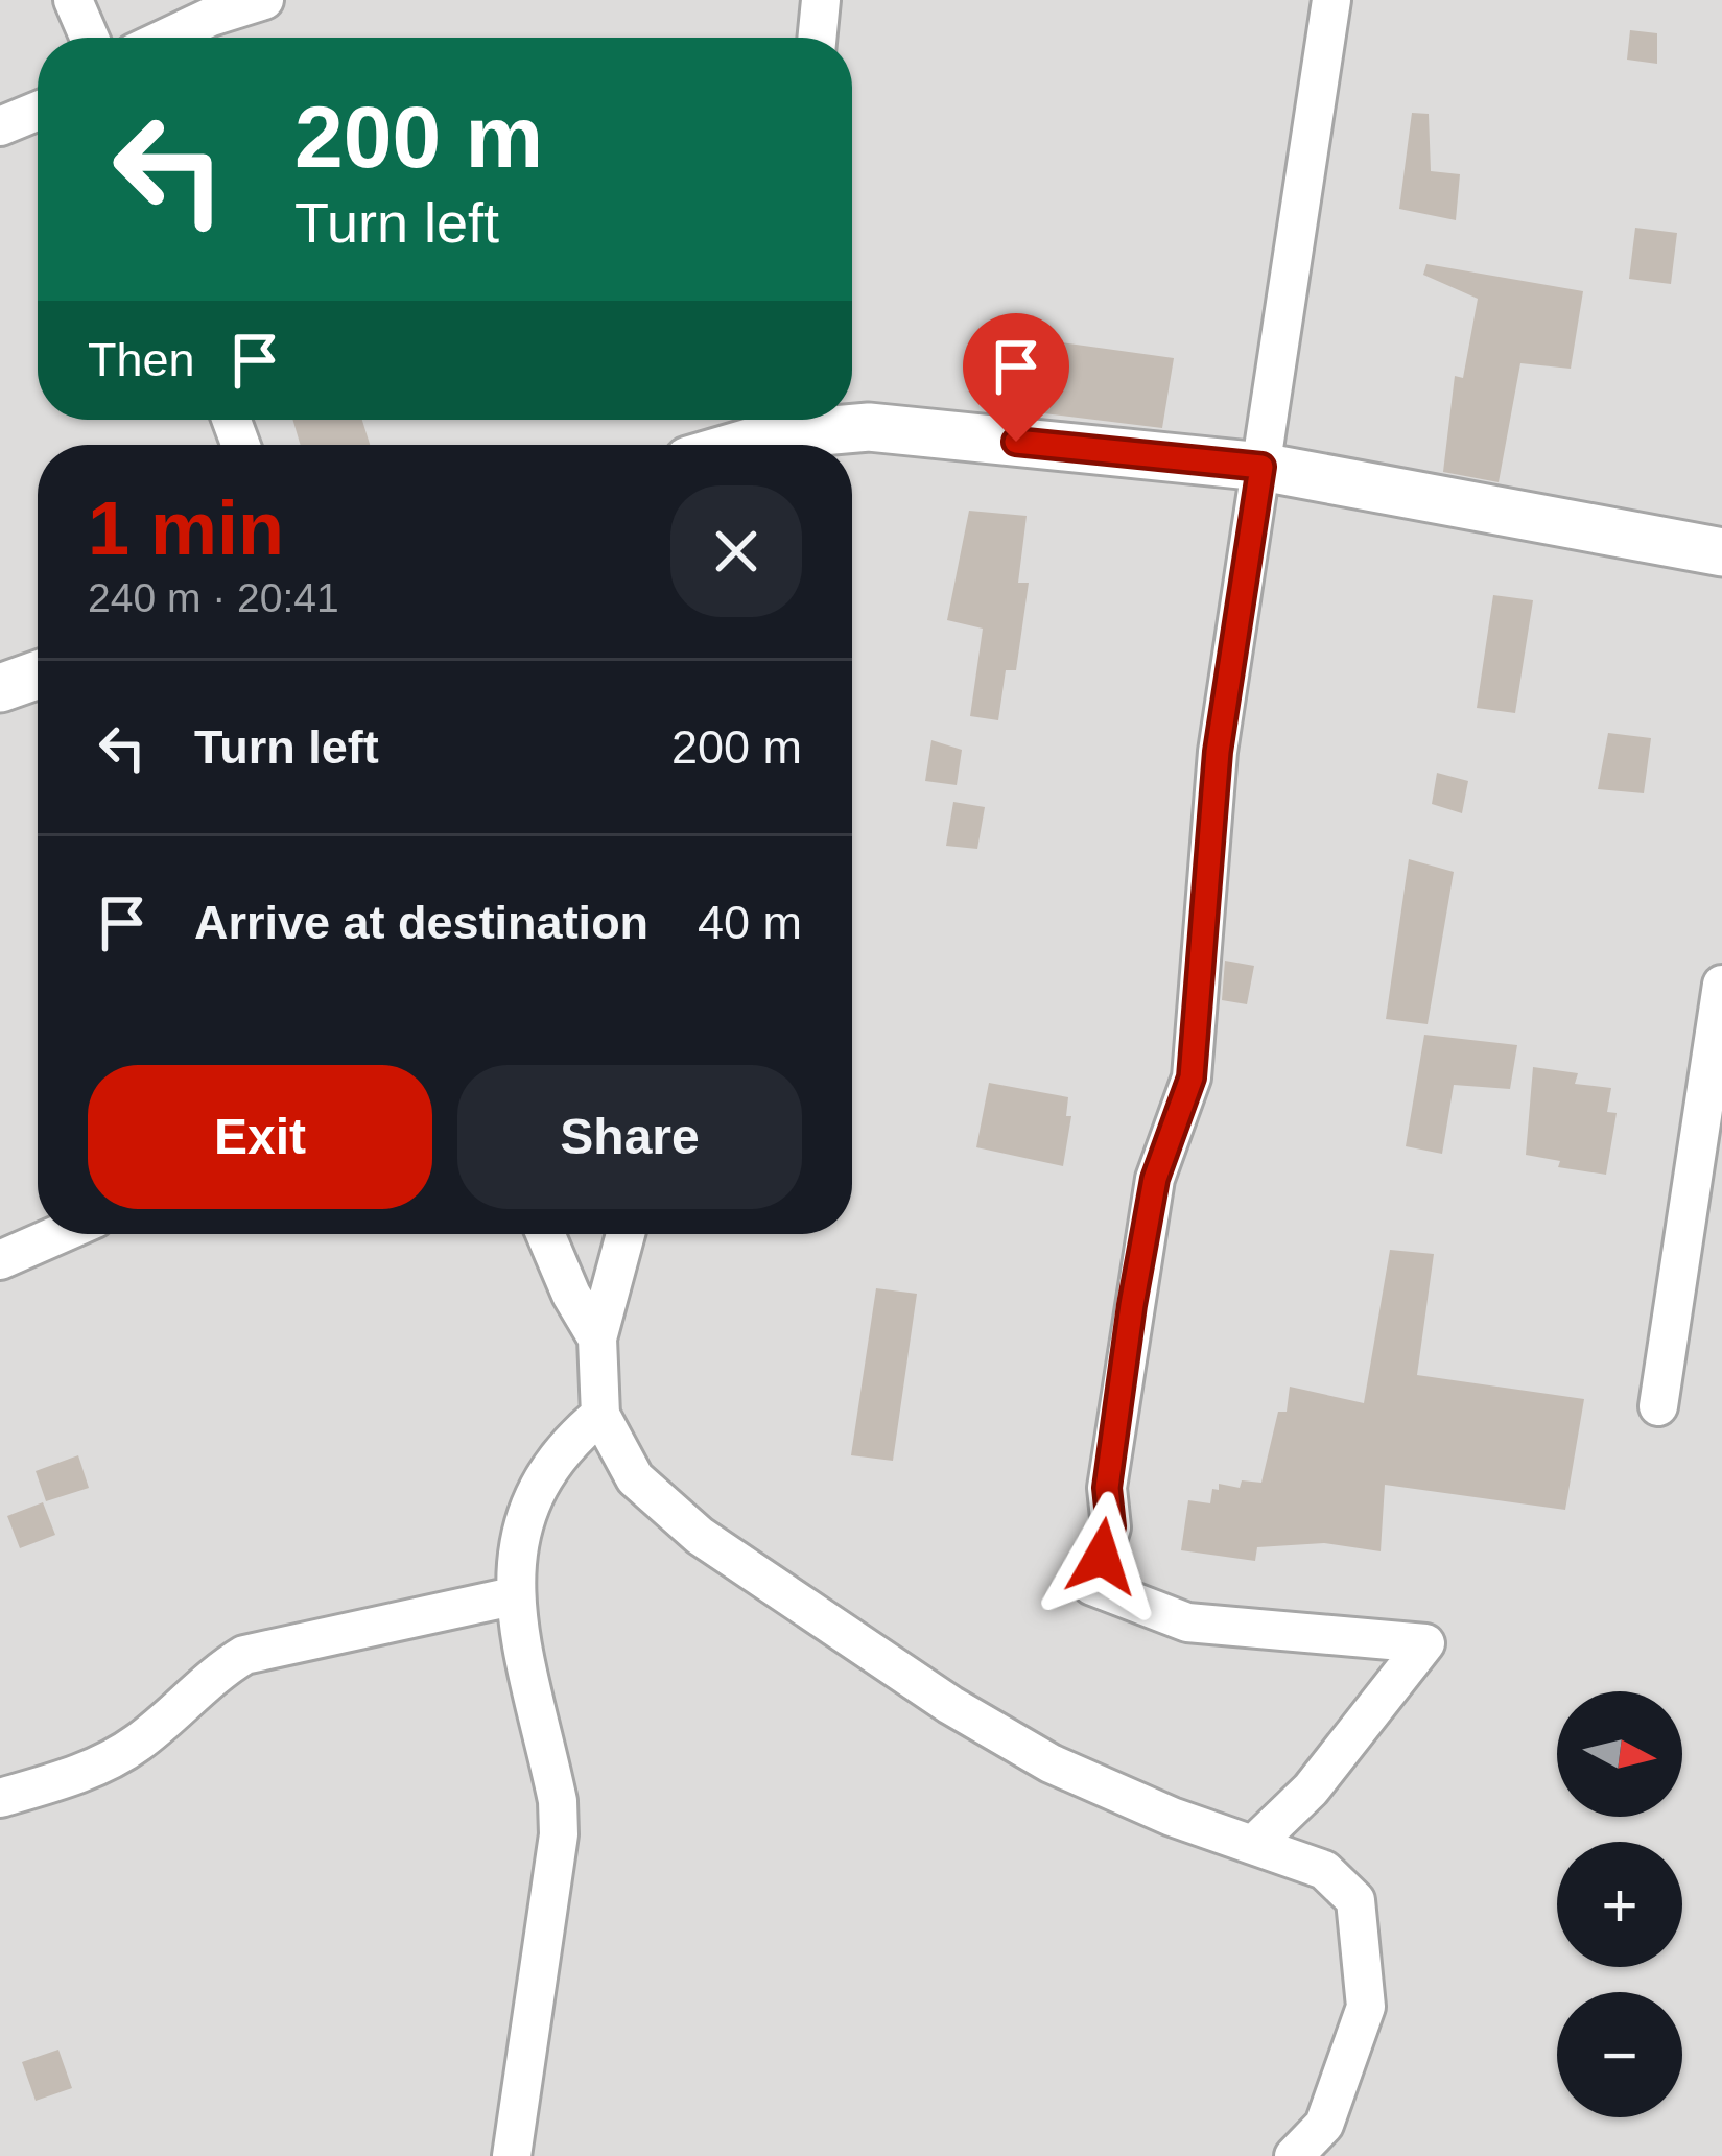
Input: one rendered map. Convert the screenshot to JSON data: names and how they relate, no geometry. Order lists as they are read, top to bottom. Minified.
{"north":"right","page":{"turn":["200 m","Turn left"],"then":"Then","heading":["1 min","240 m · 20:41"],"list":[{"name":"Turn left","value":"200 m"},{"name":"Arrive at destination","value":"40 m"}],"buttons":["Exit","Share"],"map_buttons":["+","−"]}}
